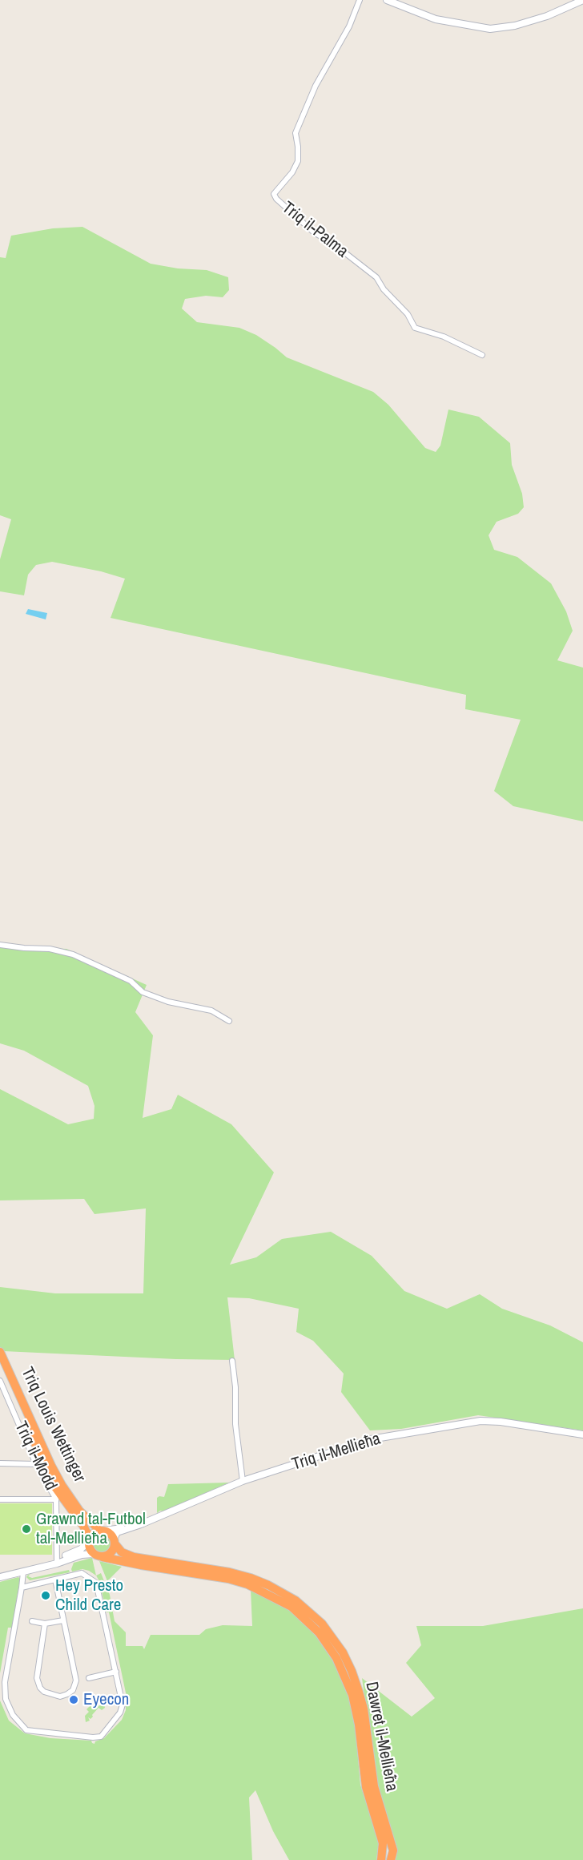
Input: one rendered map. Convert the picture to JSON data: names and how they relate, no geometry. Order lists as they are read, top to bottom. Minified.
{"streets":{"highway":["Triq Louis Wettinger","Dawret il-Mellieħa"],"main road":["Triq il-Mellieħa"],"street":["Triq il-Palma","Triq il-Modd"]},"crossings":[["Triq Louis Wettinger","Triq il-Mellieħa"],["Triq Louis Wettinger","Dawret il-Mellieħa"],["Triq il-Mellieħa","Dawret il-Mellieħa"]],"places":["Grawnd tal-Futbol tal-Mellieħa","Hey Presto Child Care","Eyecon"]}
